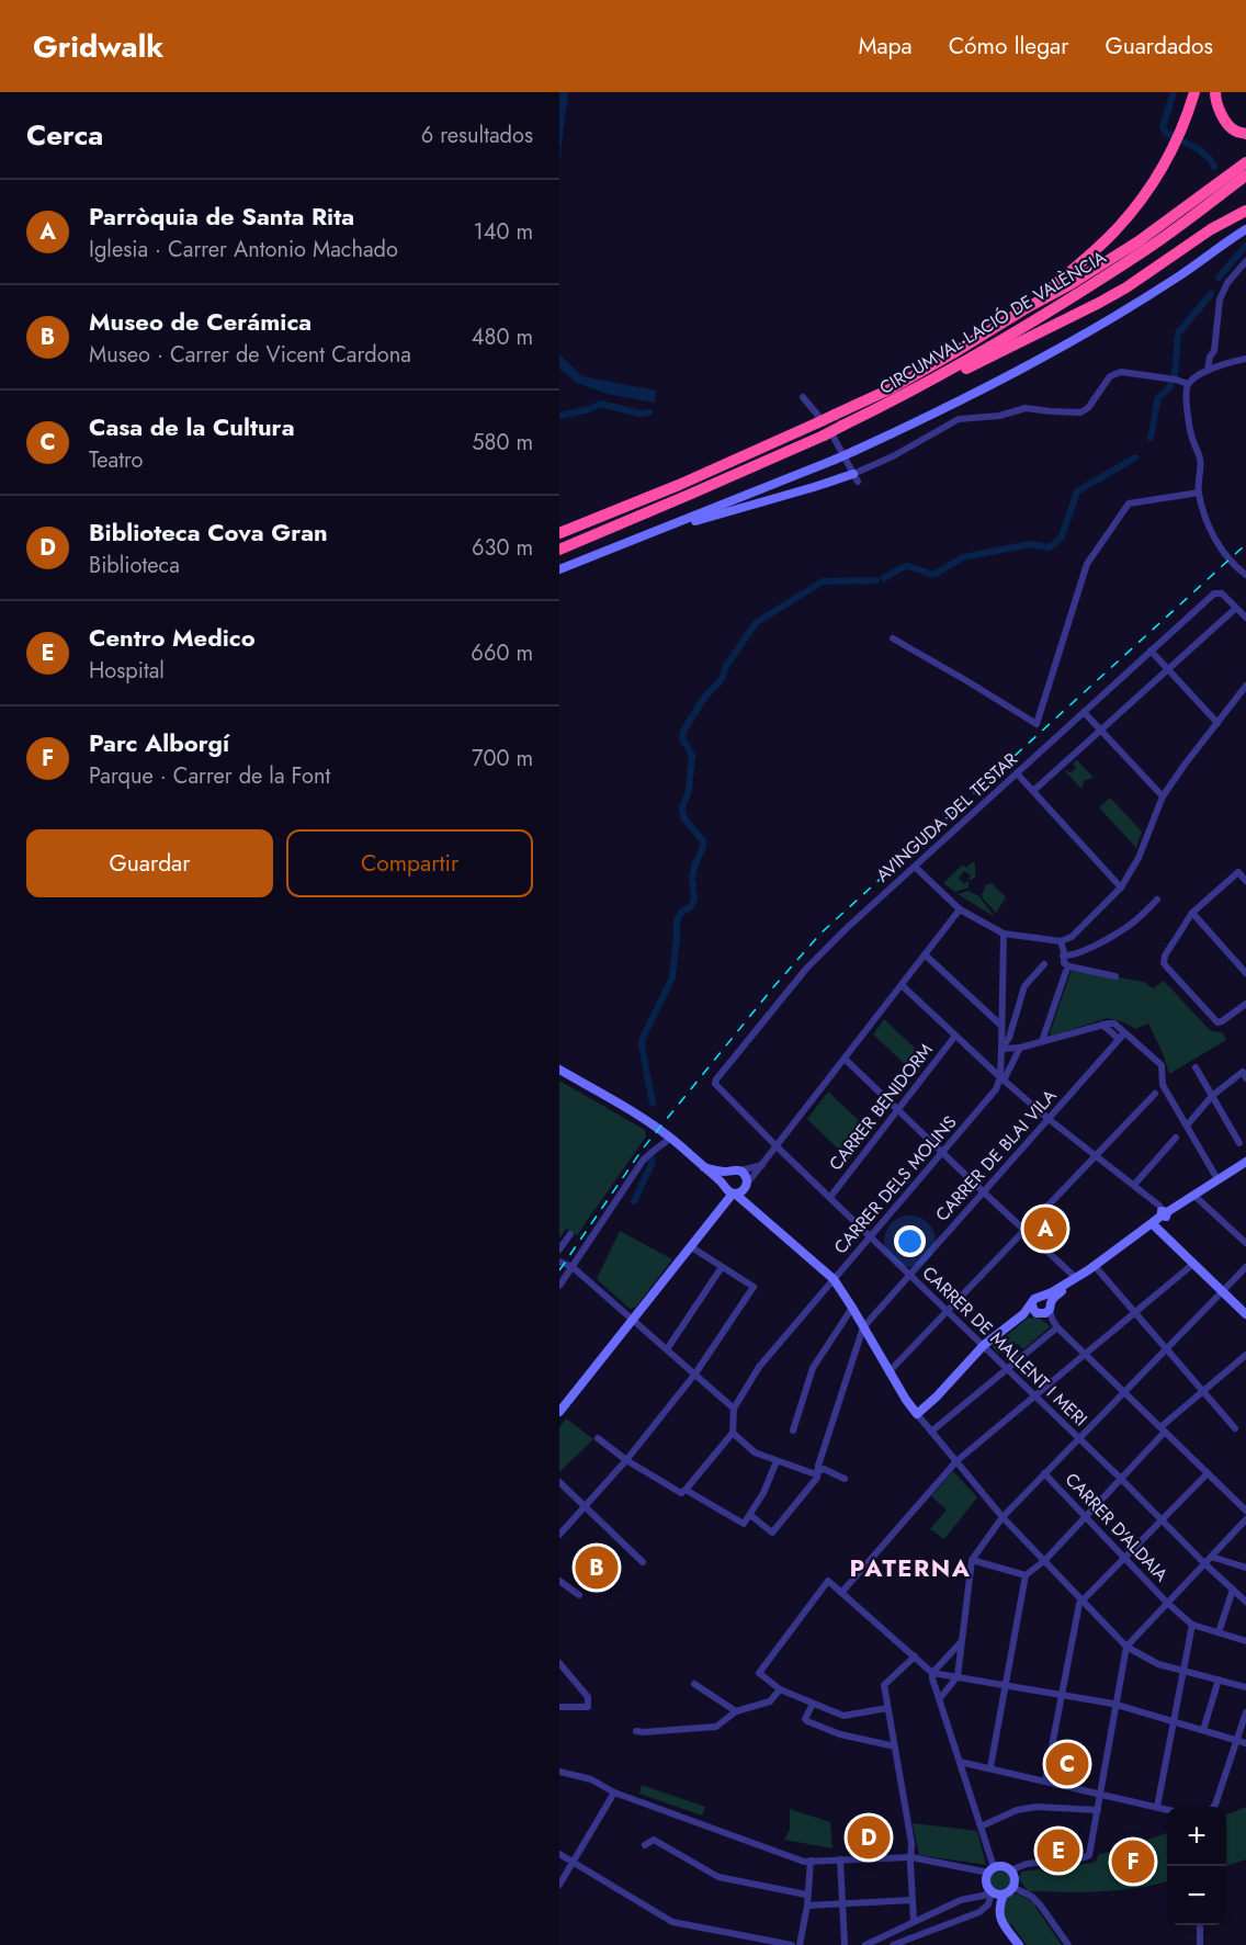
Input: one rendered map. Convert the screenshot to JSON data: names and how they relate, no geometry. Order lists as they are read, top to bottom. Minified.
{"streets":{"highway":["CIRCUMVAL·LACIÓ DE VALÈNCIA"],"street":["AVINGUDA DEL TESTAR","CARRER BENIDORM","CARRER DE BLAI VILA","CARRER DELS MOLINS","CARRER DE MALLENT I MERI","CARRER D'ALDAIA"]},"crossings":[["AVINGUDA DEL TESTAR","CARRER DE MALLENT I MERI"],["CARRER BENIDORM","CARRER DE MALLENT I MERI"],["CARRER DE BLAI VILA","CARRER DE MALLENT I MERI"],["CARRER DELS MOLINS","CARRER DE MALLENT I MERI"]],"districts":["PATERNA"],"page":{"header":"Gridwalk","nav":["Mapa","Cómo llegar","Guardados"],"heading":["Cerca","6 resultados"],"list":[{"mark":"A","name":"Parròquia de Santa Rita","note":"Iglesia · Carrer Antonio Machado","value":"140 m"},{"mark":"B","name":"Museo de Cerámica","note":"Museo · Carrer de Vicent Cardona","value":"480 m"},{"mark":"C","name":"Casa de la Cultura","note":"Teatro","value":"580 m"},{"mark":"D","name":"Biblioteca Cova Gran","note":"Biblioteca","value":"630 m"},{"mark":"E","name":"Centro Medico","note":"Hospital","value":"660 m"},{"mark":"F","name":"Parc Alborgí","note":"Parque · Carrer de la Font","value":"700 m"}],"buttons":["Guardar","Compartir"],"pins":["A","B","C","D","E","F"],"map_buttons":["+","−"]}}
